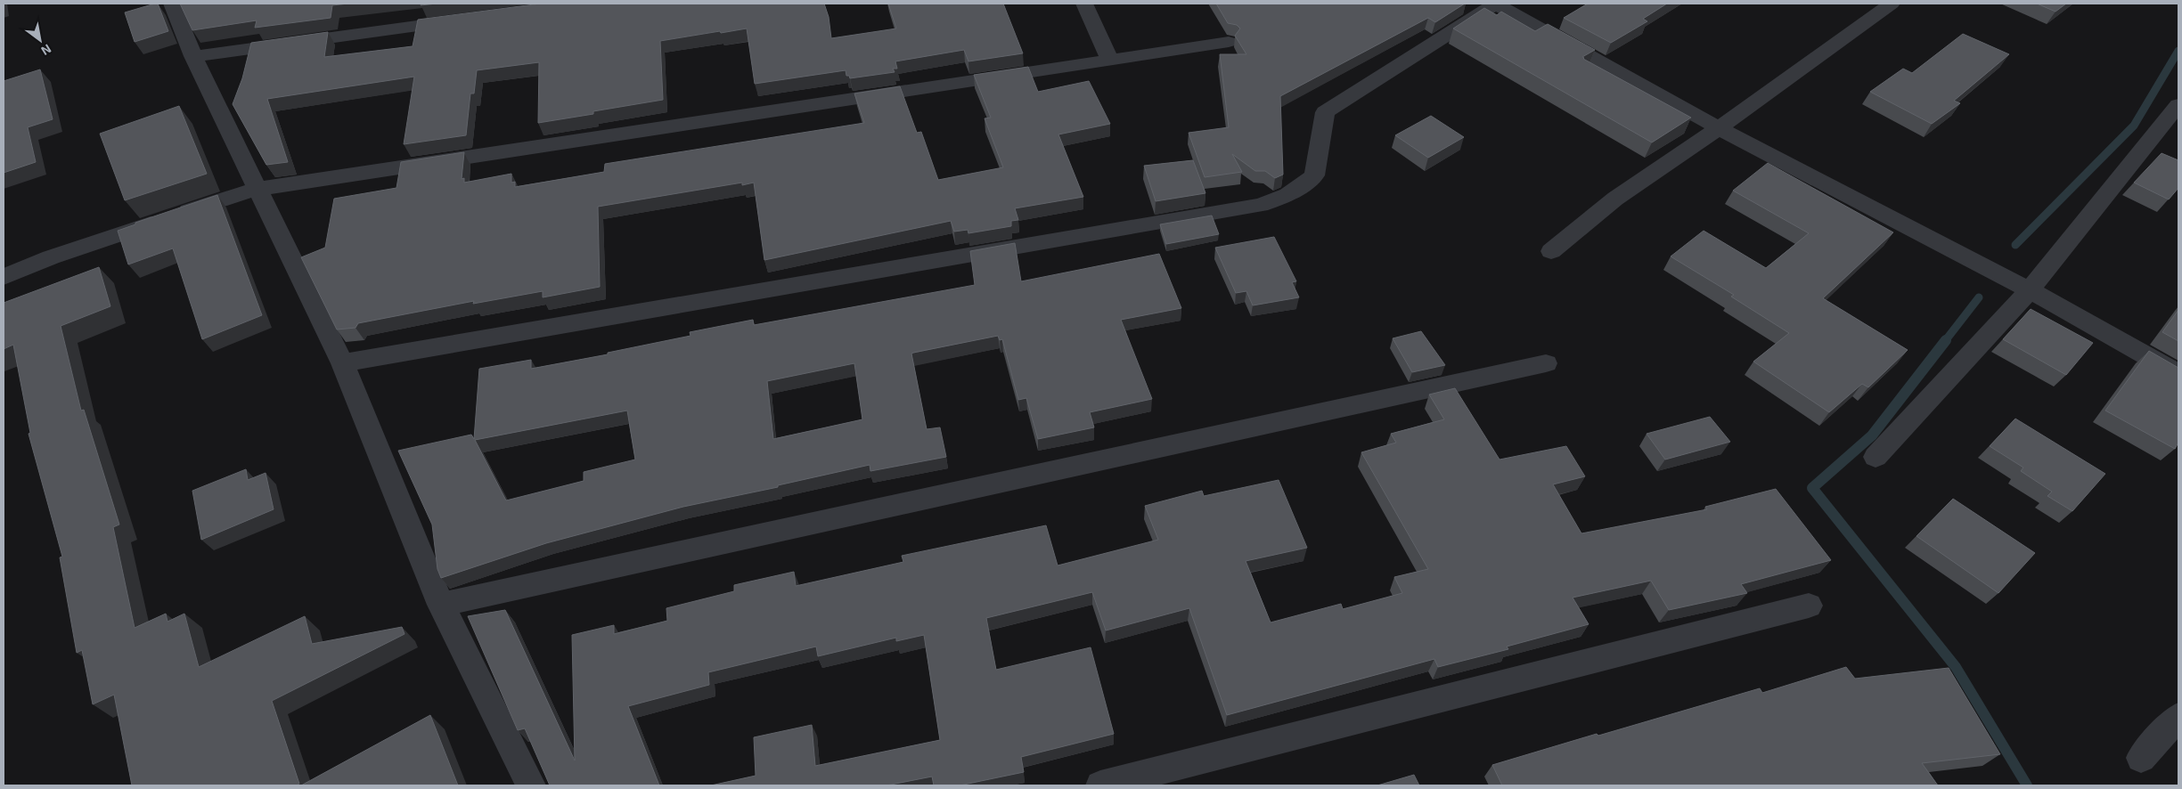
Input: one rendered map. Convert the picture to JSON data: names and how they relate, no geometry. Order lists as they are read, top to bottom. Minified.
{"north":"bottom right"}
